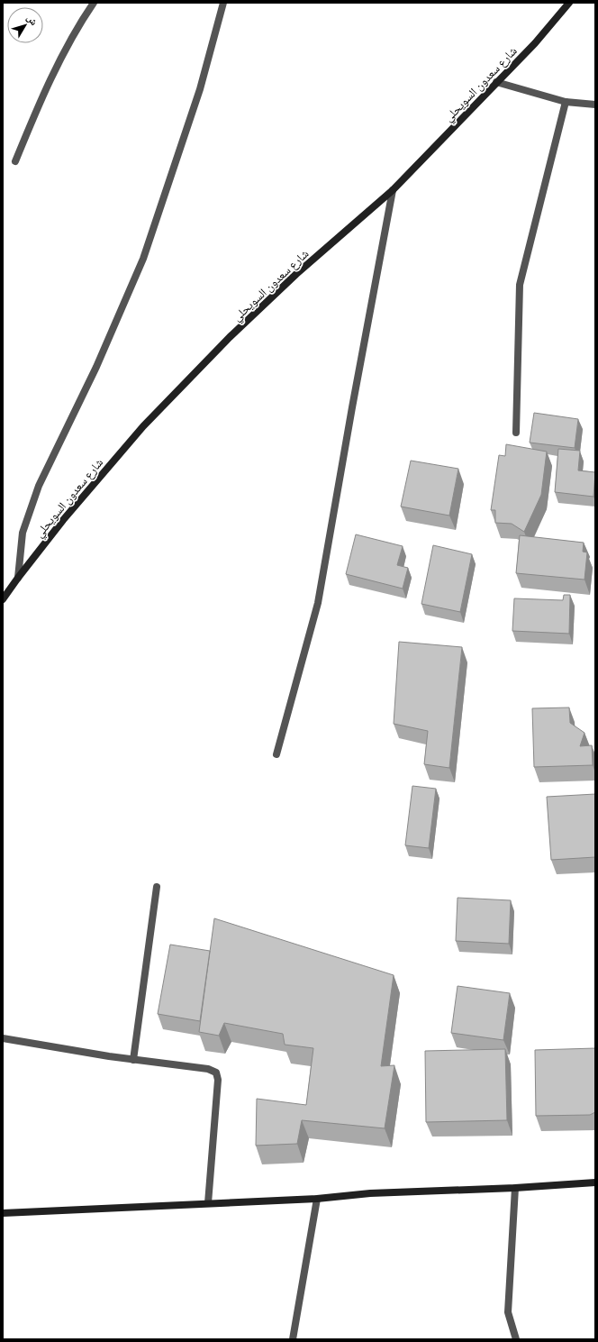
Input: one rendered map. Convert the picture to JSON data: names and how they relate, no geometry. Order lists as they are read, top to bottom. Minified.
{"streets":{"main road":["شارع سعدون السويحلي"]},"north":"top right"}
